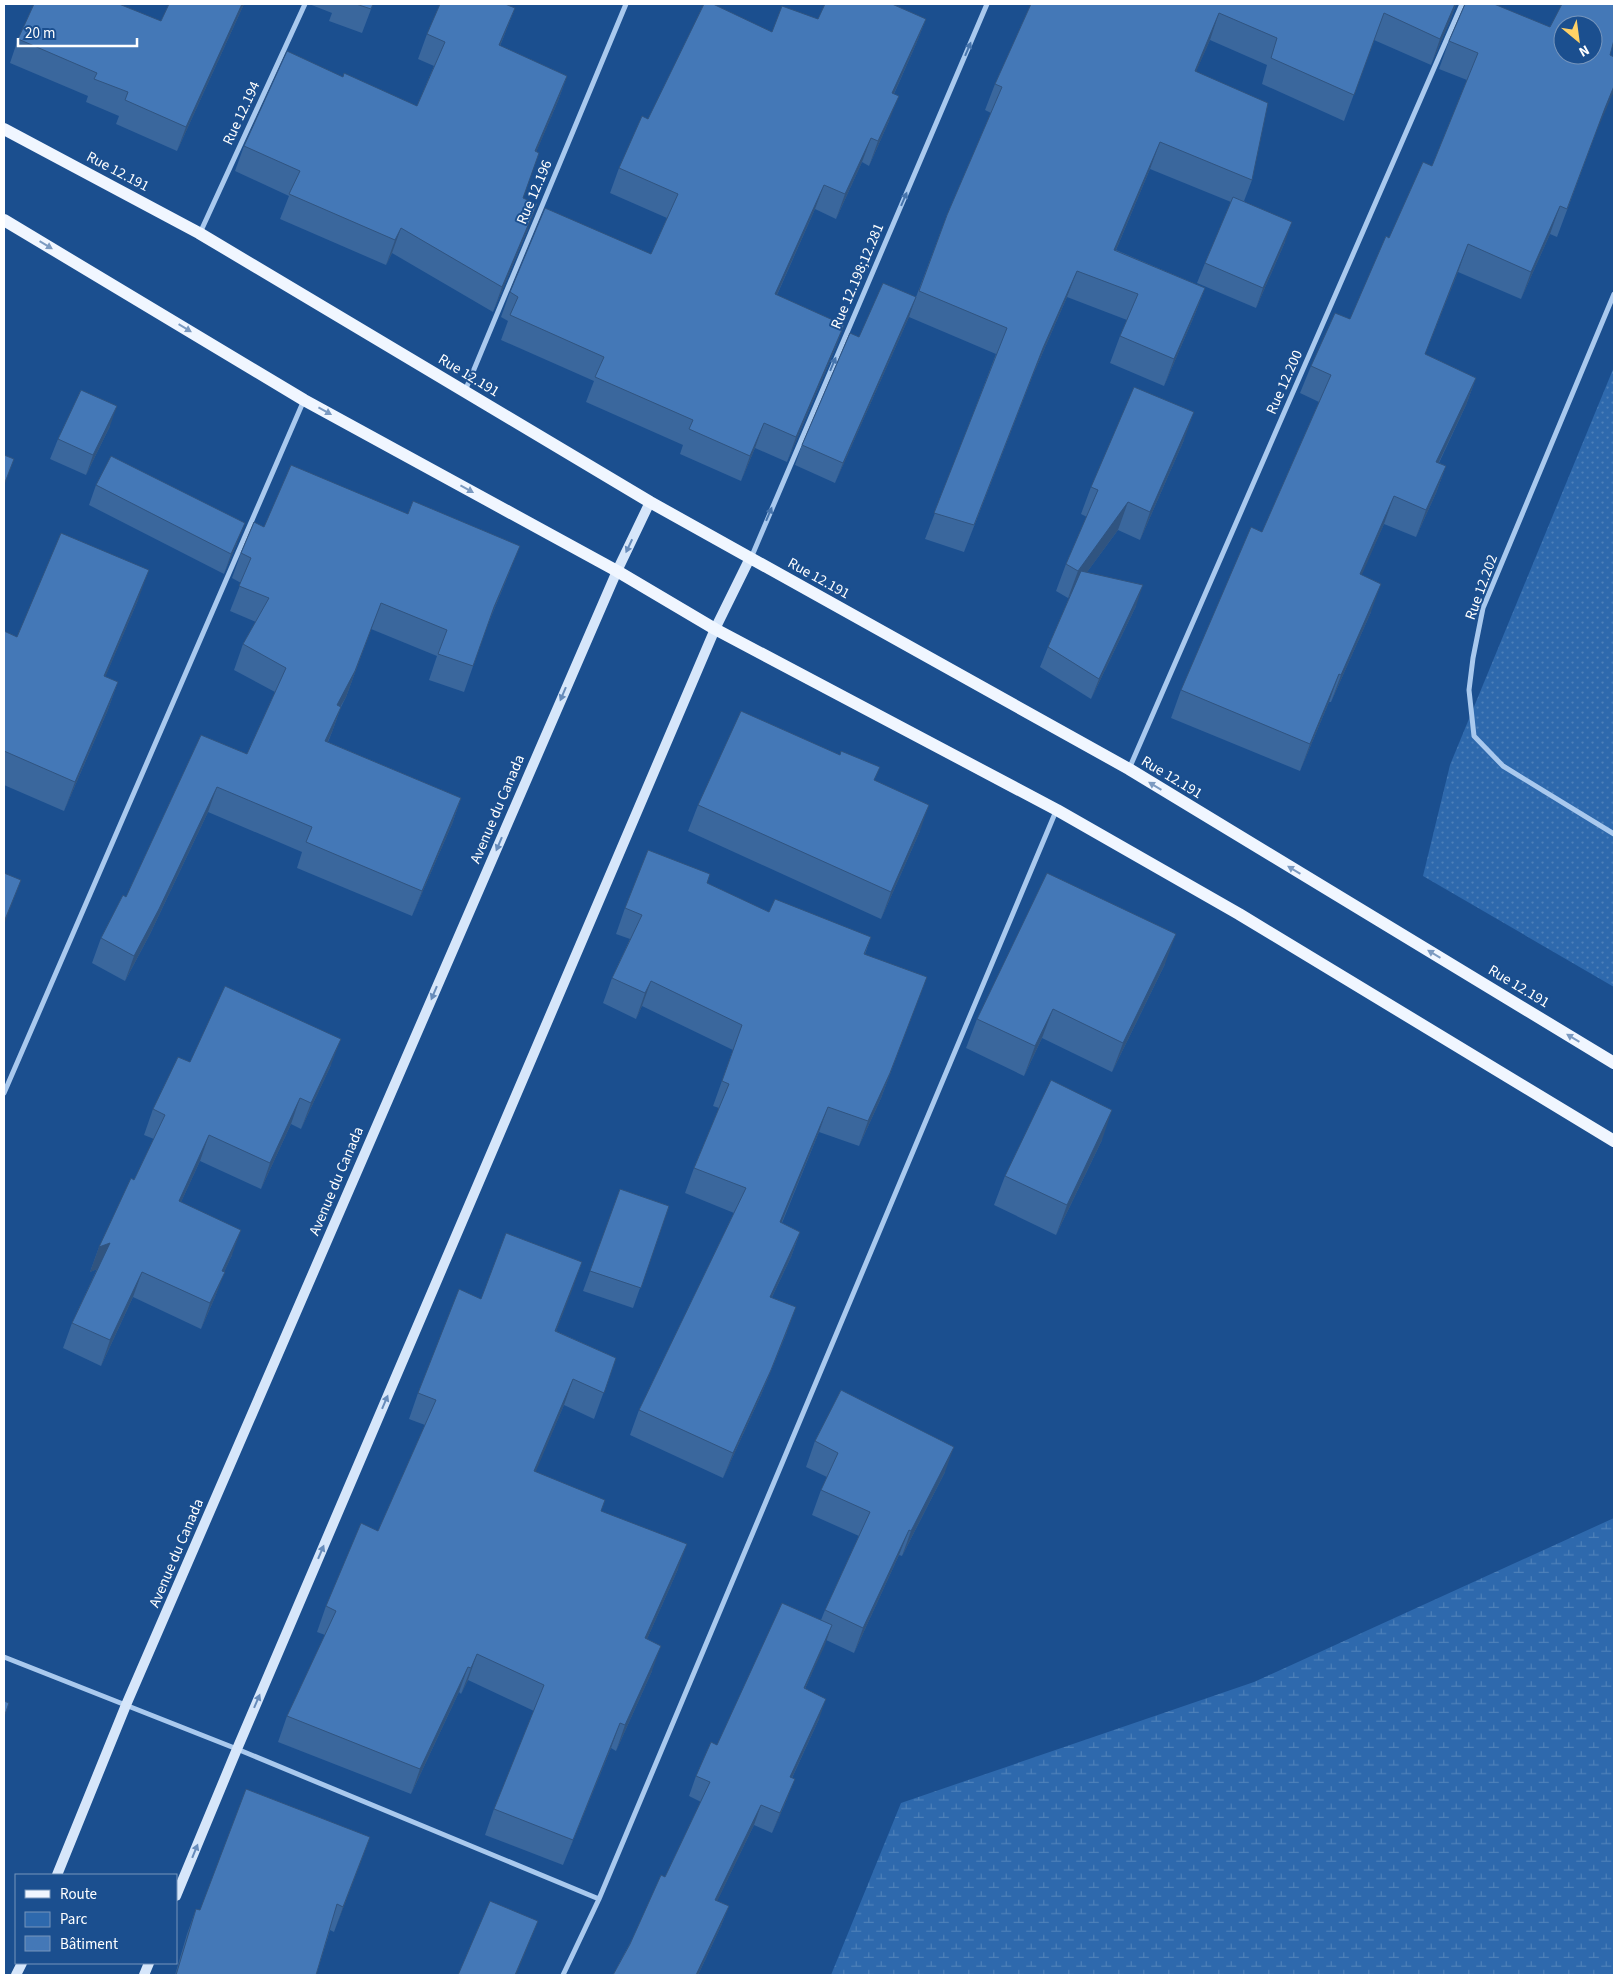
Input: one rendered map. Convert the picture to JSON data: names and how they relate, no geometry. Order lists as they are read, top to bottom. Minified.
{"streets":{"main road":["Rue 12.191","Avenue du Canada"],"street":["Rue 12.194","Rue 12.196","Rue 12.198;12.281","Rue 12.200","Rue 12.202"]},"crossings":[["Rue 12.194","Rue 12.191"],["Rue 12.191","Rue 12.196"],["Rue 12.191","Rue 12.198;12.281"],["Rue 12.191","Rue 12.200"],["Rue 12.191","Avenue du Canada"]],"one_way":["Rue 12.198;12.281","Avenue du Canada"],"legend":["Route","Parc","Bâtiment"],"scale_bar":"20 m","north":"bottom right"}
